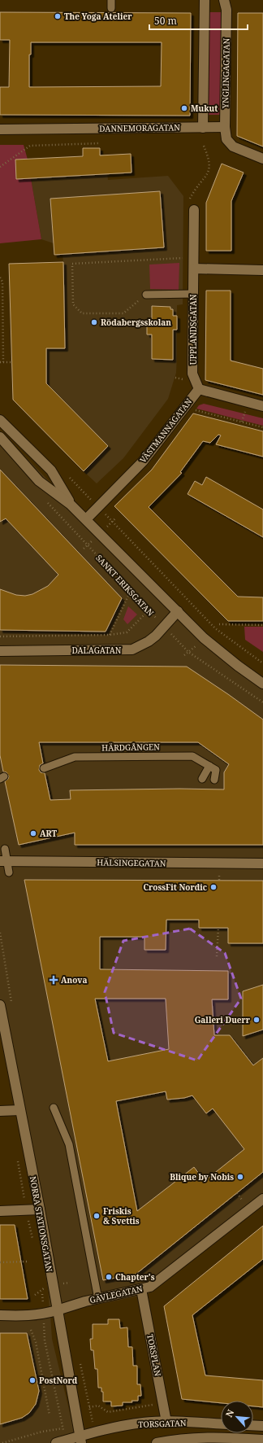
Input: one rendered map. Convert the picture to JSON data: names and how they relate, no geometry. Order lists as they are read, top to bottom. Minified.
{"streets":{"street":["YNGLINGAGATAN","DANNEMORAGATAN","UPPLANDSGATAN","VÄSTMANNAGATAN","DALAGATAN","HÄLSINGEGATAN","NORRA STATIONSGATAN","GÄVLEGATAN","TORSPLAN","TORSGATAN"],"lane":["HÄRDGÅNGEN"],"path":["SANKT ERIKSGATAN"]},"crossings":[["YNGLINGAGATAN","DANNEMORAGATAN"],["UPPLANDSGATAN","VÄSTMANNAGATAN"],["SANKT ERIKSGATAN","DALAGATAN"],["NORRA STATIONSGATAN","GÄVLEGATAN"],["NORRA STATIONSGATAN","TORSGATAN"],["GÄVLEGATAN","TORSPLAN"],["TORSPLAN","TORSGATAN"]],"places":{"other":["The Yoga Atelier","Mukut","Rödabergsskolan","ART","CrossFit Nordic","Galleri Duerr","Blique by Nobis","Friskis & Svettis","Chapter's","PostNord"],"health":["Anova"]},"scale_bar":"50 m","north":"top left"}
